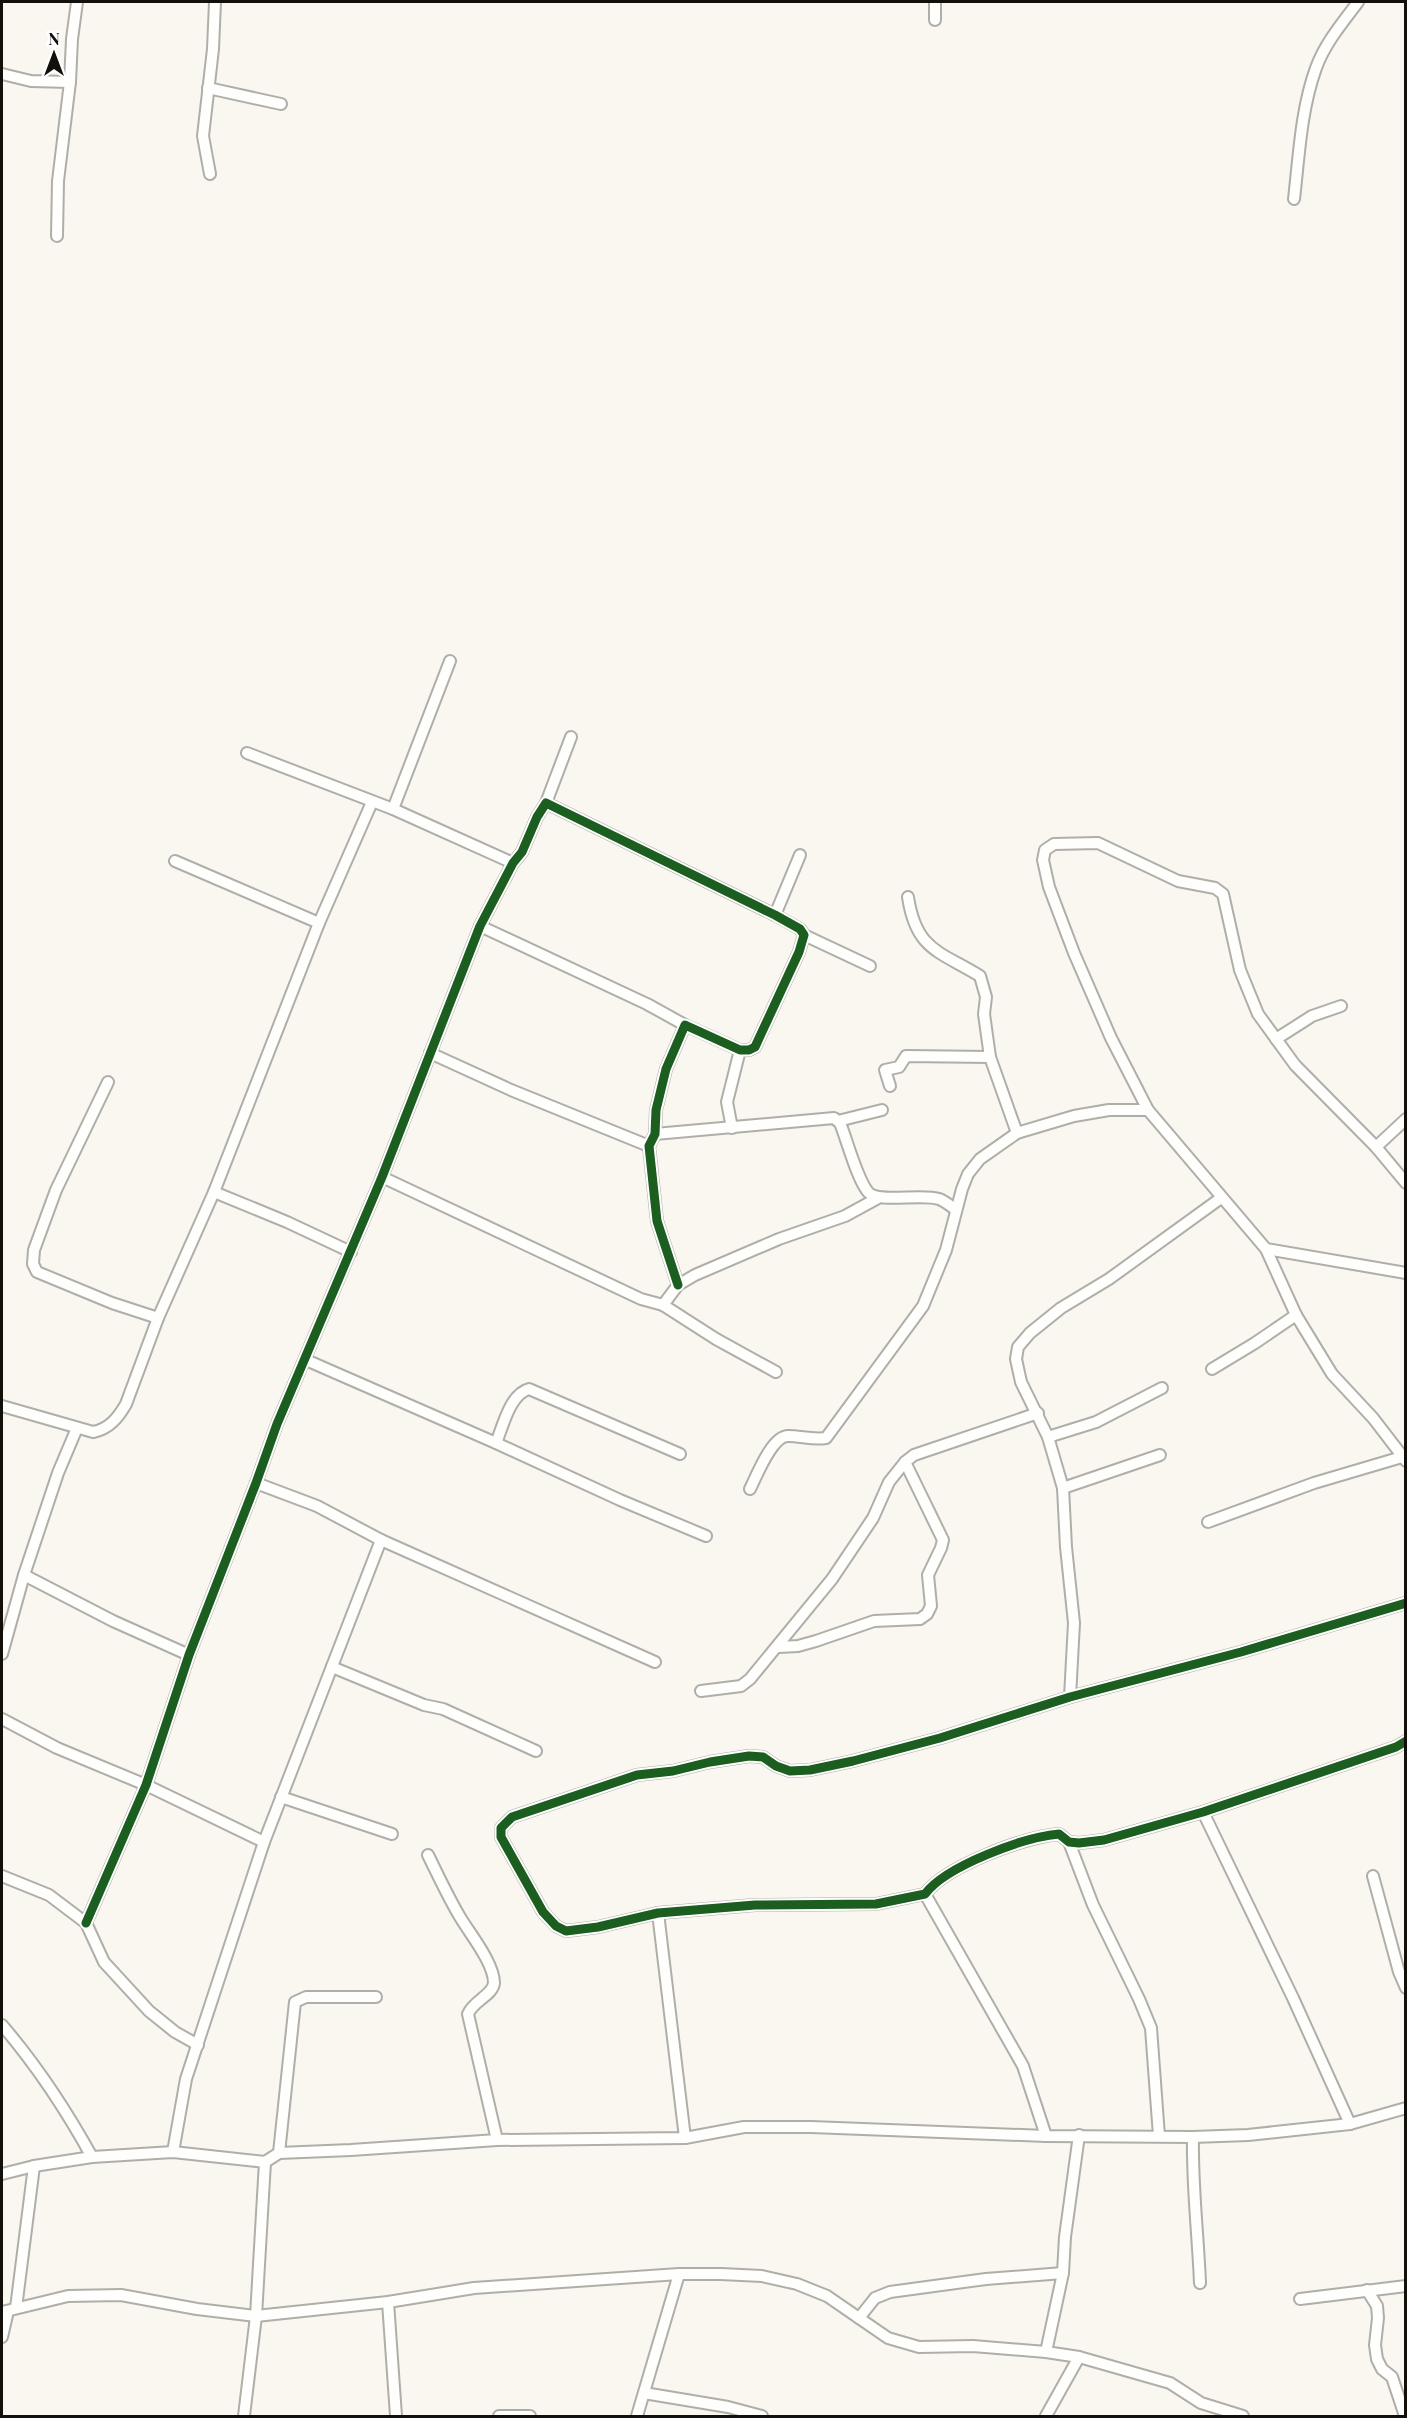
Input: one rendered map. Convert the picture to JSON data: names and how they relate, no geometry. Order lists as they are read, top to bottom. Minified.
{"north":"top"}
